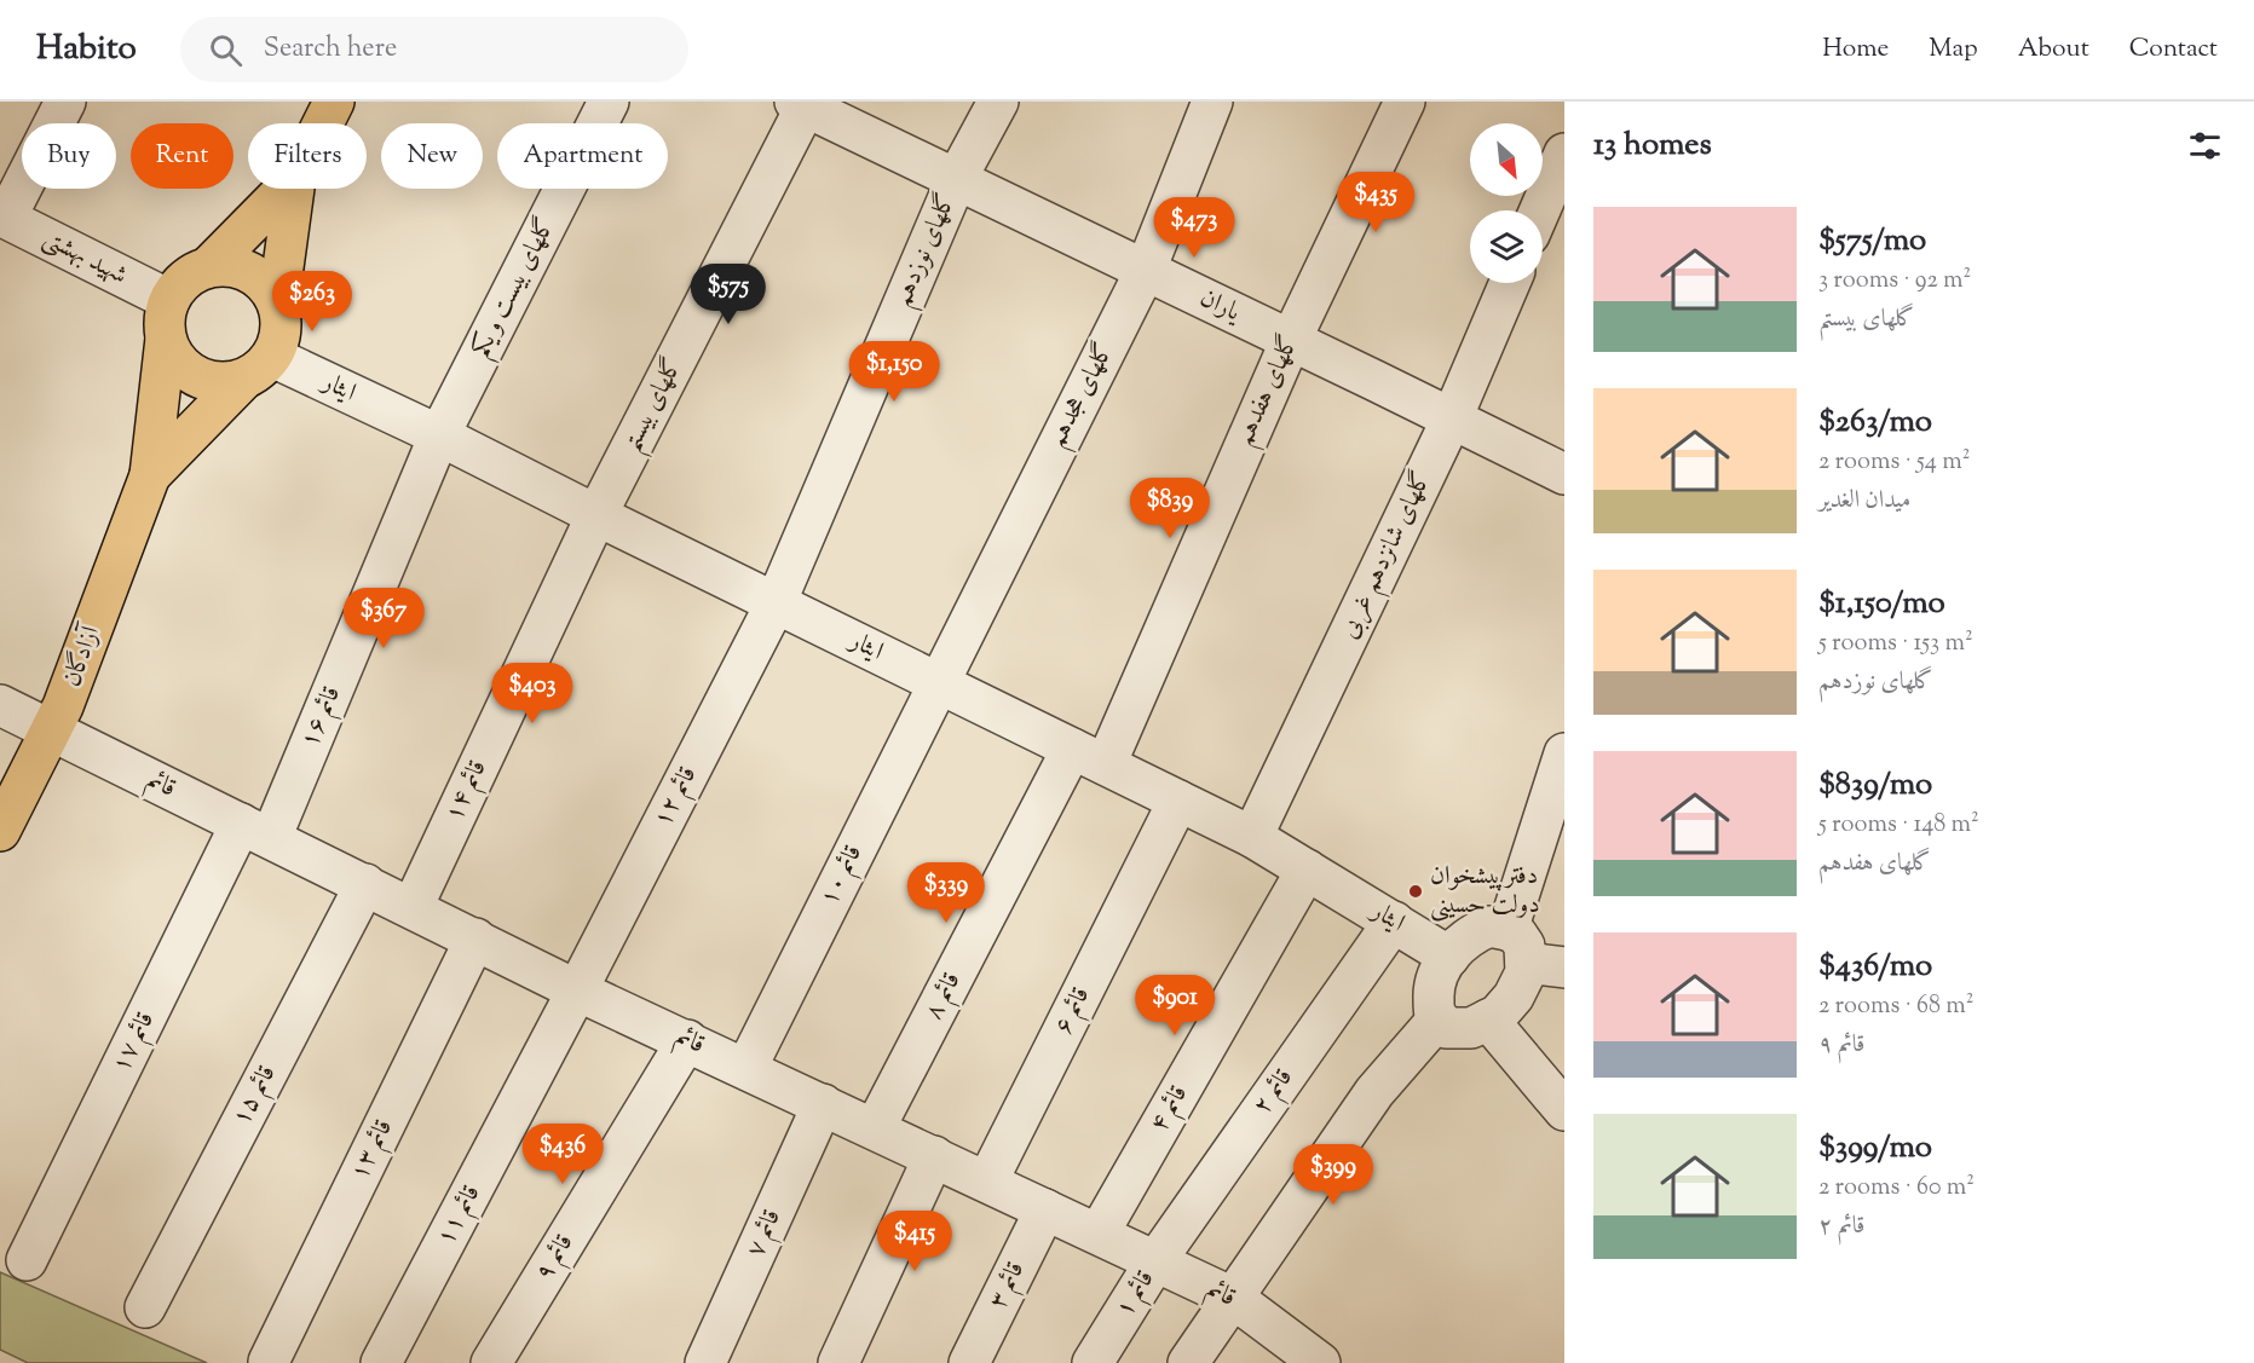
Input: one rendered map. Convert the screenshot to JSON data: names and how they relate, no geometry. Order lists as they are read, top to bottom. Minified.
{"streets":{"main road":["آزادگان"],"street":["گلهای نوزدهم","شهید بهشتی","گلهای بیست و یکم","یاران","ایثار","گلهای هفدهم","گلهای هجدهم","گلهای بیستم","گلهای شانزدهم غربی","قائم ۱۶","قائم","قائم ۱۴","قائم ۱۲","قائم ۱۰","قائم ۸","قائم ۶","قائم ۱۷","قائم ۲","قائم ۱۵","قائم ۴","قائم ۱۳","قائم ۱۱","قائم ۷","قائم ۹","قائم ۳","قائم ۱"]},"crossings":[["گلهای نوزدهم","یاران"],["گلهای نوزدهم","ایثار"],["گلهای نوزدهم","قائم ۱۲"],["شهید بهشتی","ایثار"],["گلهای بیست و یکم","ایثار"],["گلهای بیست و یکم","قائم ۱۶"],["یاران","گلهای هفدهم"],["یاران","گلهای هجدهم"],["یاران","گلهای بیستم"],["یاران","گلهای شانزدهم غربی"],["ایثار","گلهای هفدهم"],["ایثار","گلهای هجدهم"],["ایثار","گلهای بیستم"],["ایثار","گلهای شانزدهم غربی"],["ایثار","قائم ۱۶"],["ایثار","قائم ۱۴"],["ایثار","قائم ۱۲"],["ایثار","قائم ۱۰"],["ایثار","قائم ۸"],["ایثار","قائم ۶"],["ایثار","قائم ۲"],["ایثار","قائم ۴"],["گلهای هفدهم","قائم ۸"],["گلهای هجدهم","قائم ۱۰"],["گلهای بیستم","قائم ۱۴"],["آزادگان","قائم"],["قائم ۱۶","قائم"],["قائم ۱۶","قائم ۱۷"],["قائم","قائم ۱۴"],["قائم","قائم ۱۲"],["قائم","قائم ۱۰"],["قائم","قائم ۸"],["قائم","قائم ۶"],["قائم","قائم ۱۷"],["قائم","قائم ۲"],["قائم","قائم ۱۵"],["قائم","قائم ۴"],["قائم","قائم ۱۳"],["قائم","قائم ۱۱"],["قائم","قائم ۷"],["قائم","قائم ۹"],["قائم","قائم ۳"],["قائم","قائم ۱"],["قائم ۱۲","قائم ۱۱"],["قائم ۲","قائم ۱"]],"places":["دفترپیشخوان دولت حسینی"],"north":"bottom right","page":{"header":"Habito","search":"Search here","nav":["Home","Map","About","Contact"],"heading":"13 homes","chip":["Buy","Rent","Filters","New","Apartment"],"price":["$435","$473","$575","$263","$1,150","$839","$367","$403","$339","$901","$436","$399","$415"],"list":[{"name":"$575/mo","note":"3 rooms · 92 m² · گلهای بیستم"},{"name":"$263/mo","note":"2 rooms · 54 m² · میدان الغدیر"},{"name":"$1,150/mo","note":"5 rooms · 153 m² · گلهای نوزدهم"},{"name":"$839/mo","note":"5 rooms · 148 m² · گلهای هفدهم"},{"name":"$436/mo","note":"2 rooms · 68 m² · قائم ۹"},{"name":"$399/mo","note":"2 rooms · 60 m² · قائم ۲"}]}}
